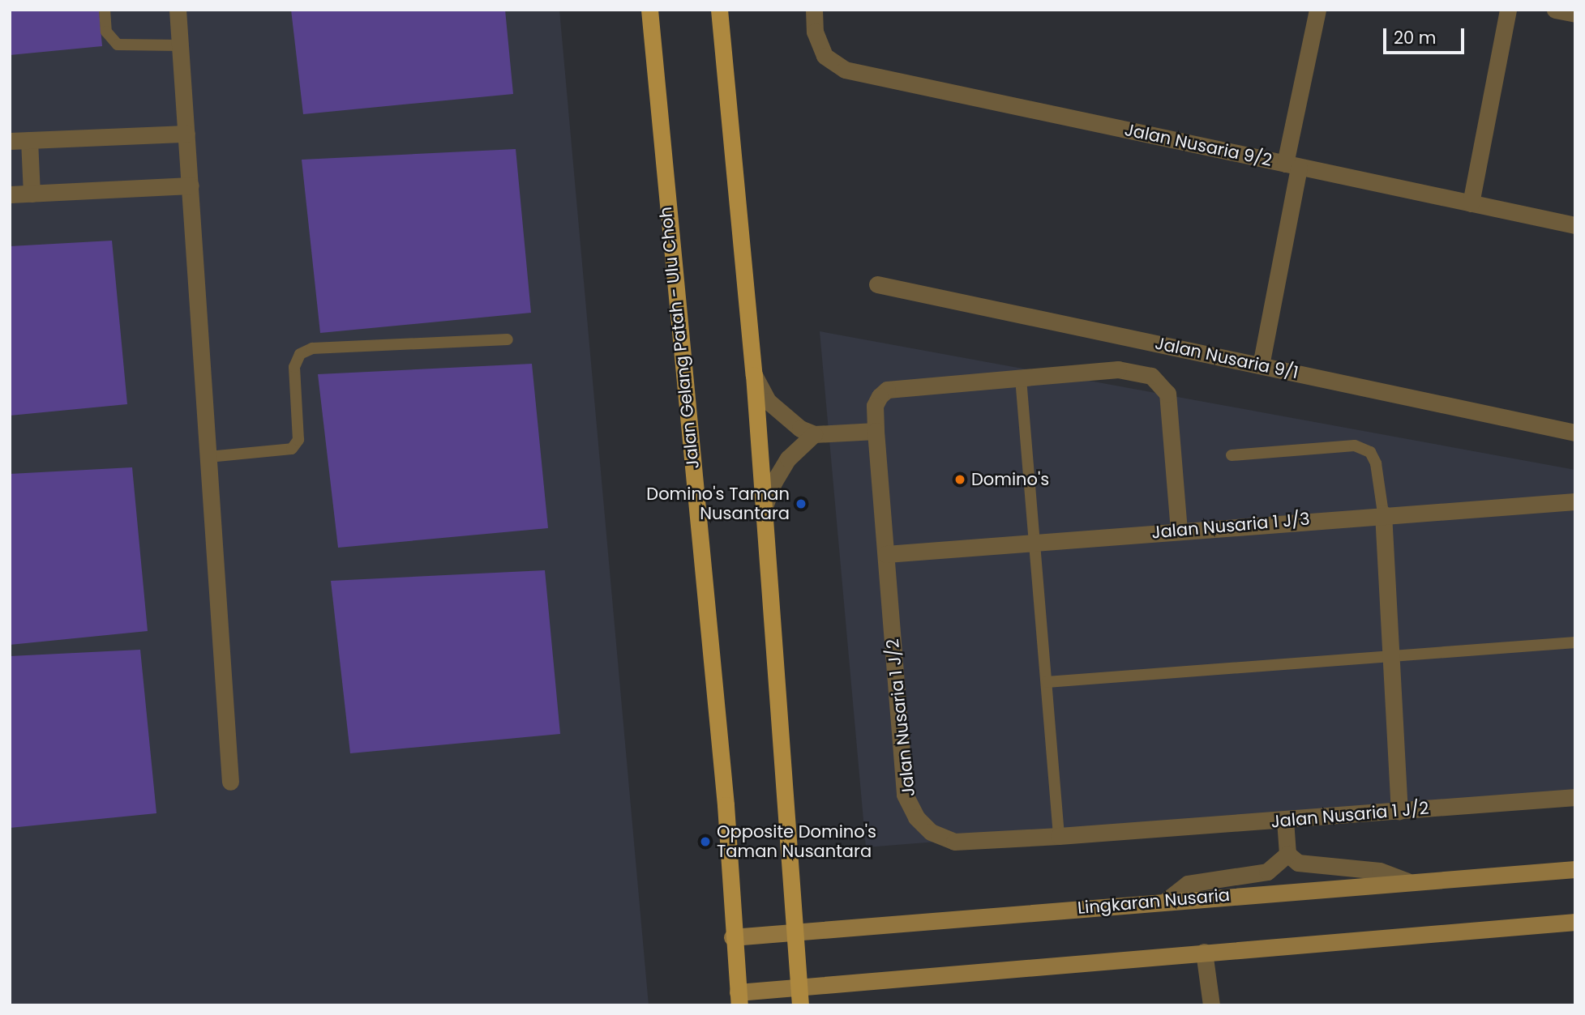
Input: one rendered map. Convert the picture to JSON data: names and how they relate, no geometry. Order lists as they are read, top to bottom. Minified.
{"streets":{"main road":["Jalan Gelang Patah - Ulu Choh","Lingkaran Nusaria"],"street":["Jalan Nusaria 9/2","Jalan Nusaria 9/1","Jalan Nusaria 1 J/3","Jalan Nusaria 1 J/2"]},"crossings":[["Jalan Gelang Patah - Ulu Choh","Lingkaran Nusaria"],["Jalan Nusaria 1 J/3","Jalan Nusaria 1 J/2"]],"places":["Domino's","Domino's Taman Nusantara","Opposite Domino's Taman Nusantara"],"scale_bar":"20 m"}
